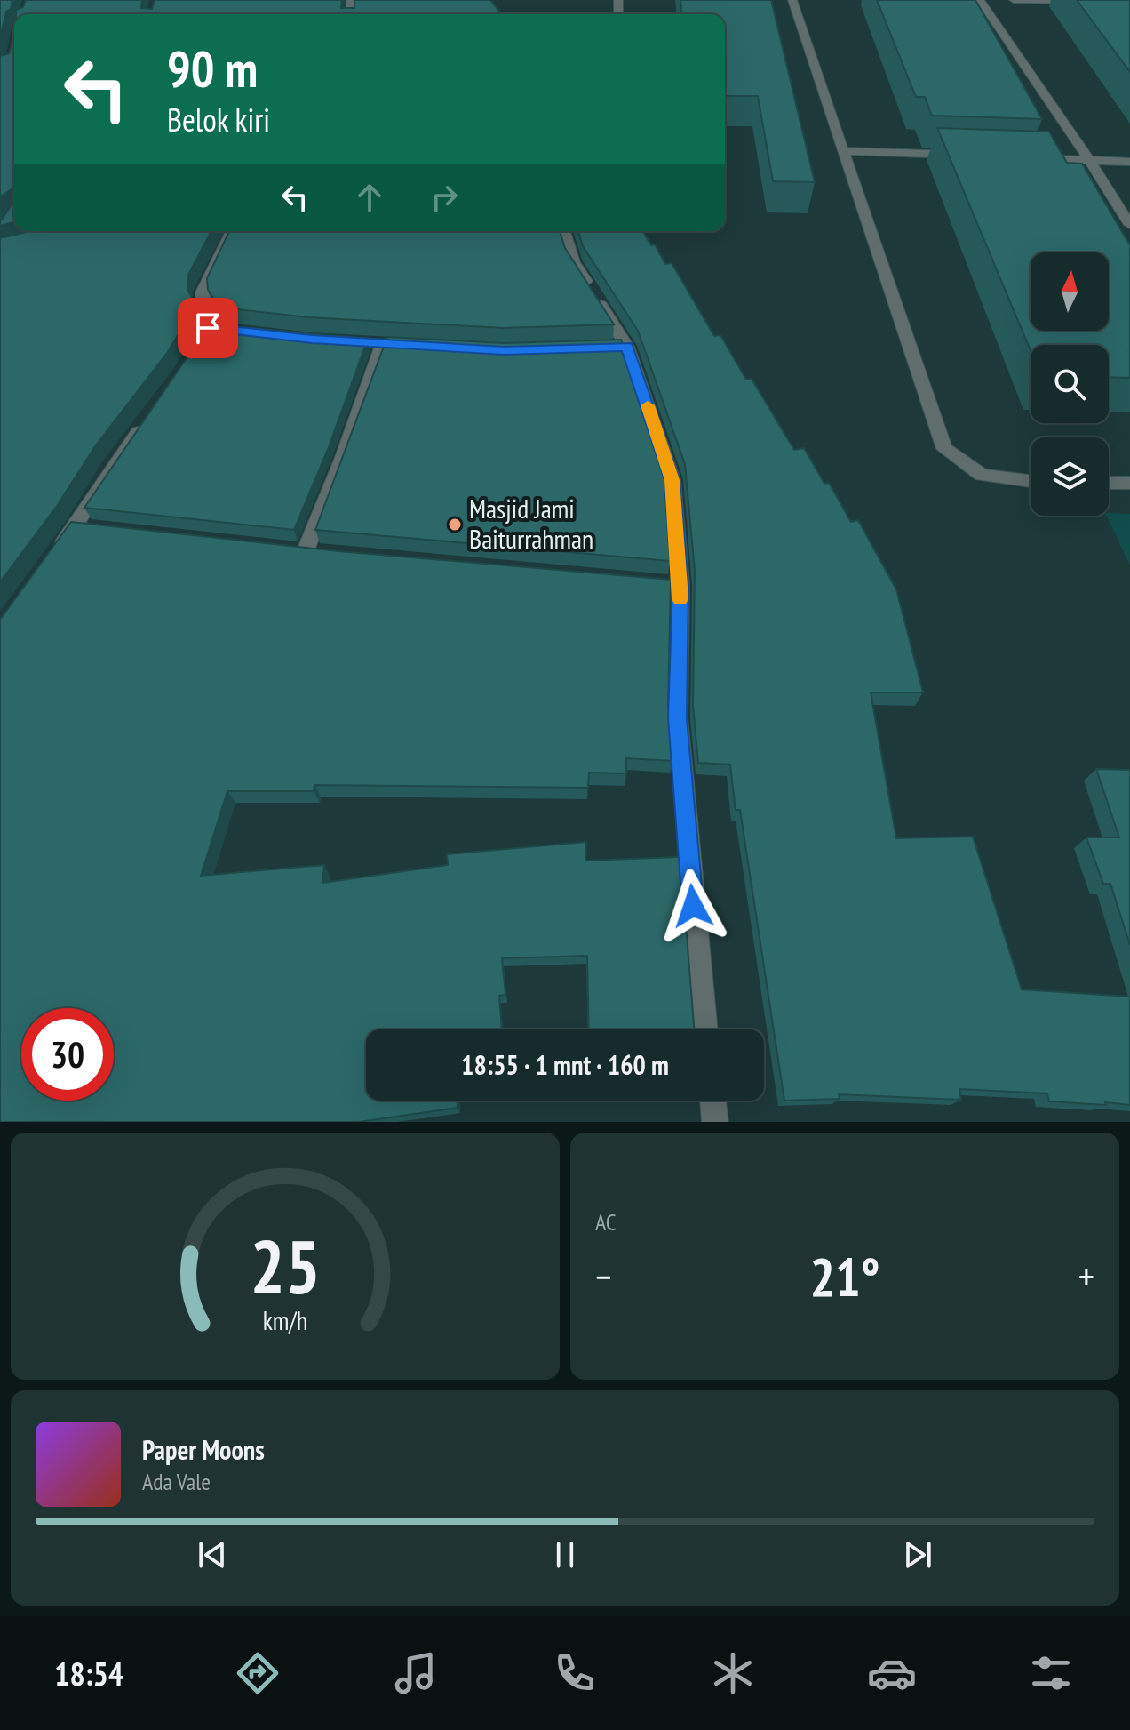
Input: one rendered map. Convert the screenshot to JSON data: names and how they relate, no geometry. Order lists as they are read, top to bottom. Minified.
{"places":["Masjid Jami Baiturrahman"],"north":"top","page":{"turn":["90 m","Belok kiri"],"limit":"30","trip":"18:55 · 1 mnt · 160 m","tile":"AC","heat":["−","21°","+"],"song":["Paper Moons","Ada Vale"],"tabs":"18:54","gauge":["25","km/h"]}}
